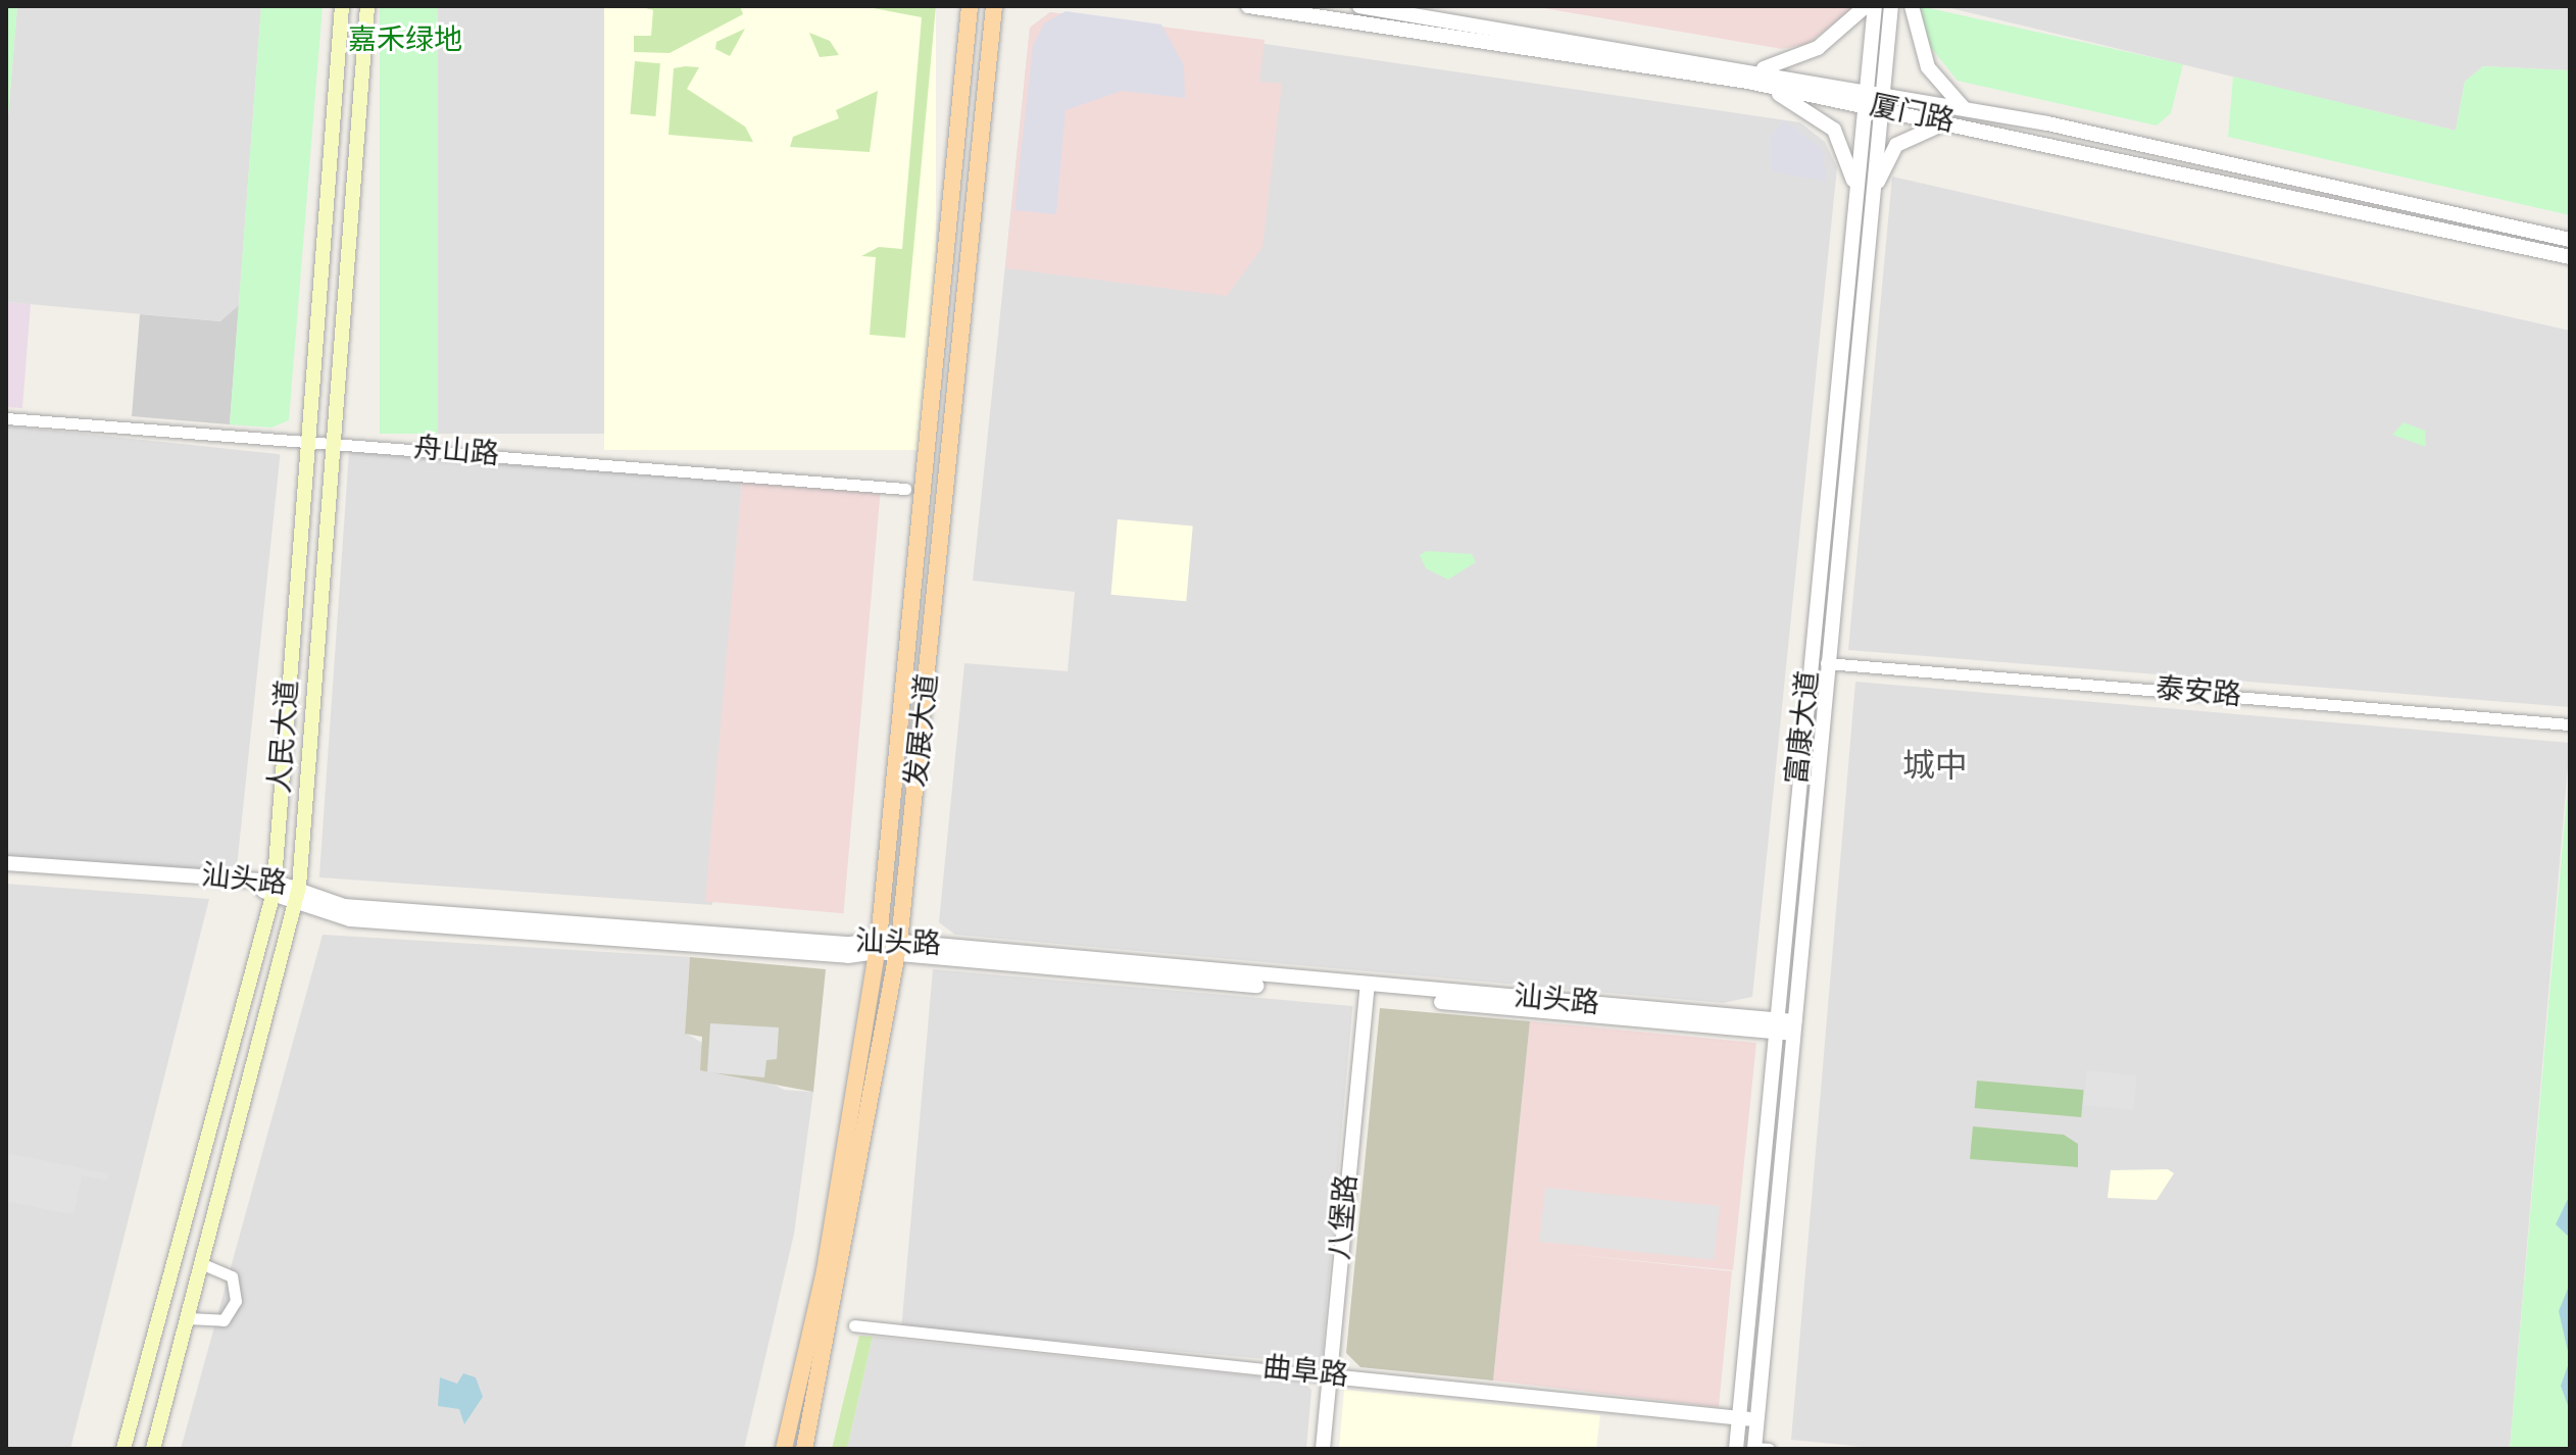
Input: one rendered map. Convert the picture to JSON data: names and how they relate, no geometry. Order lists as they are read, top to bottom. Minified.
{"streets":{"main road":["发展大道","人民大道"],"street":["厦门路","舟山路","泰安路","富康大道","汕头路","八堡路","曲阜路"]},"crossings":[["厦门路","富康大道"],["舟山路","人民大道"],["泰安路","富康大道"],["富康大道","汕头路"],["富康大道","曲阜路"],["发展大道","汕头路"],["人民大道","汕头路"],["汕头路","八堡路"],["八堡路","曲阜路"]],"districts":["城中"],"parks":["嘉禾绿地"]}
